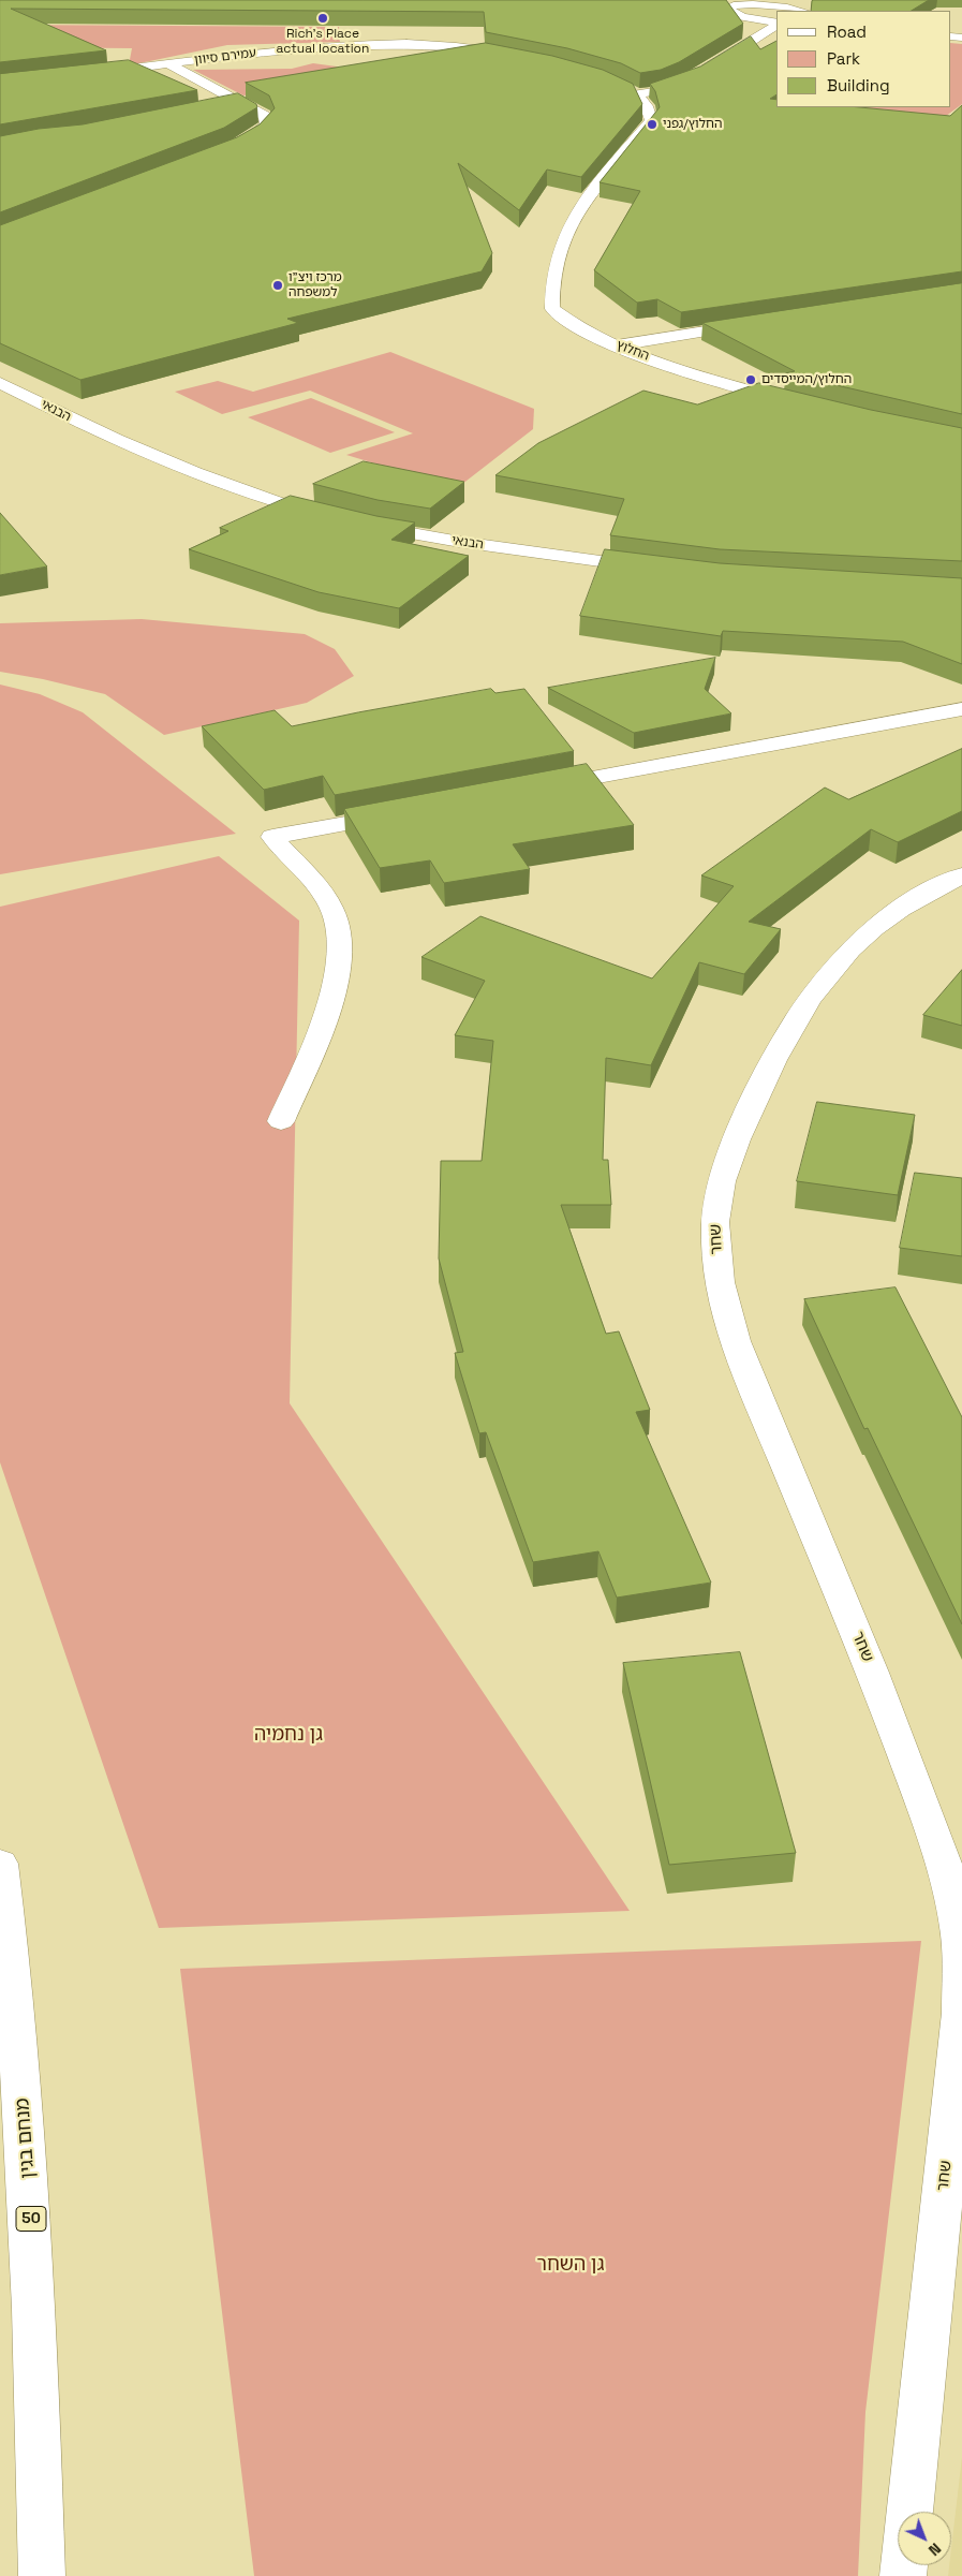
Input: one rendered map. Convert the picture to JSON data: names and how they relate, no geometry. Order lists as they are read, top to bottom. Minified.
{"streets":{"main road":["עמירם סיוון","החלוץ","הבנאי","שחר","מנחם בגין","50"]},"parks":["גן נחמיה","גן השחר"],"places":["Rich's Place actual location","החלוץ/גפני","מרכז ויצ\"ו למשפחה","החלוץ/המייסדים"],"legend":["Road","Park","Building"],"north":"bottom right"}
